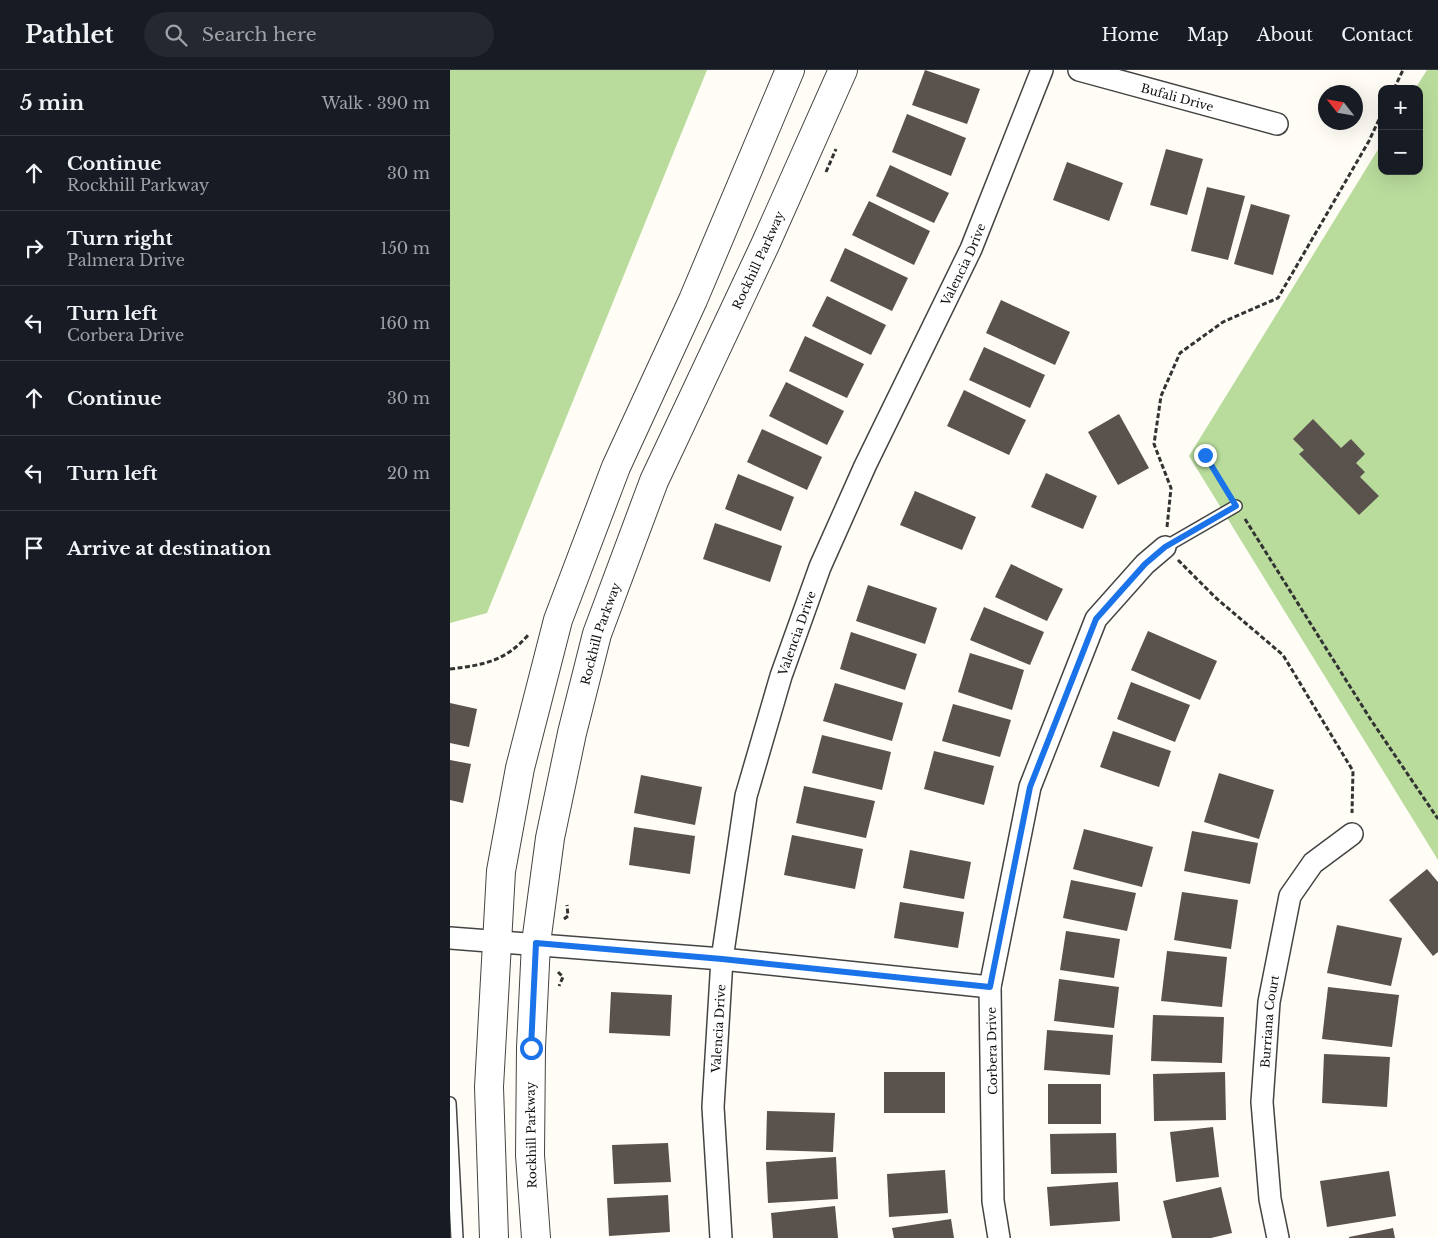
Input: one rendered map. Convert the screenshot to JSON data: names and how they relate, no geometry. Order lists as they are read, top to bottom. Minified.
{"streets":{"street":["Bufali Drive","Rockhill Parkway","Valencia Drive","Burriana Court","Corbera Drive"]},"north":"top left","page":{"header":"Pathlet","search":"Search here","nav":["Home","Map","About","Contact"],"heading":["5 min","Walk · 390 m"],"map_buttons":["+","−"],"list":[["Continue","Rockhill Parkway","30 m"],["Turn right","Palmera Drive","150 m"],["Turn left","Corbera Drive","160 m"],["Continue","30 m"],["Turn left","20 m"],"Arrive at destination"]}}
